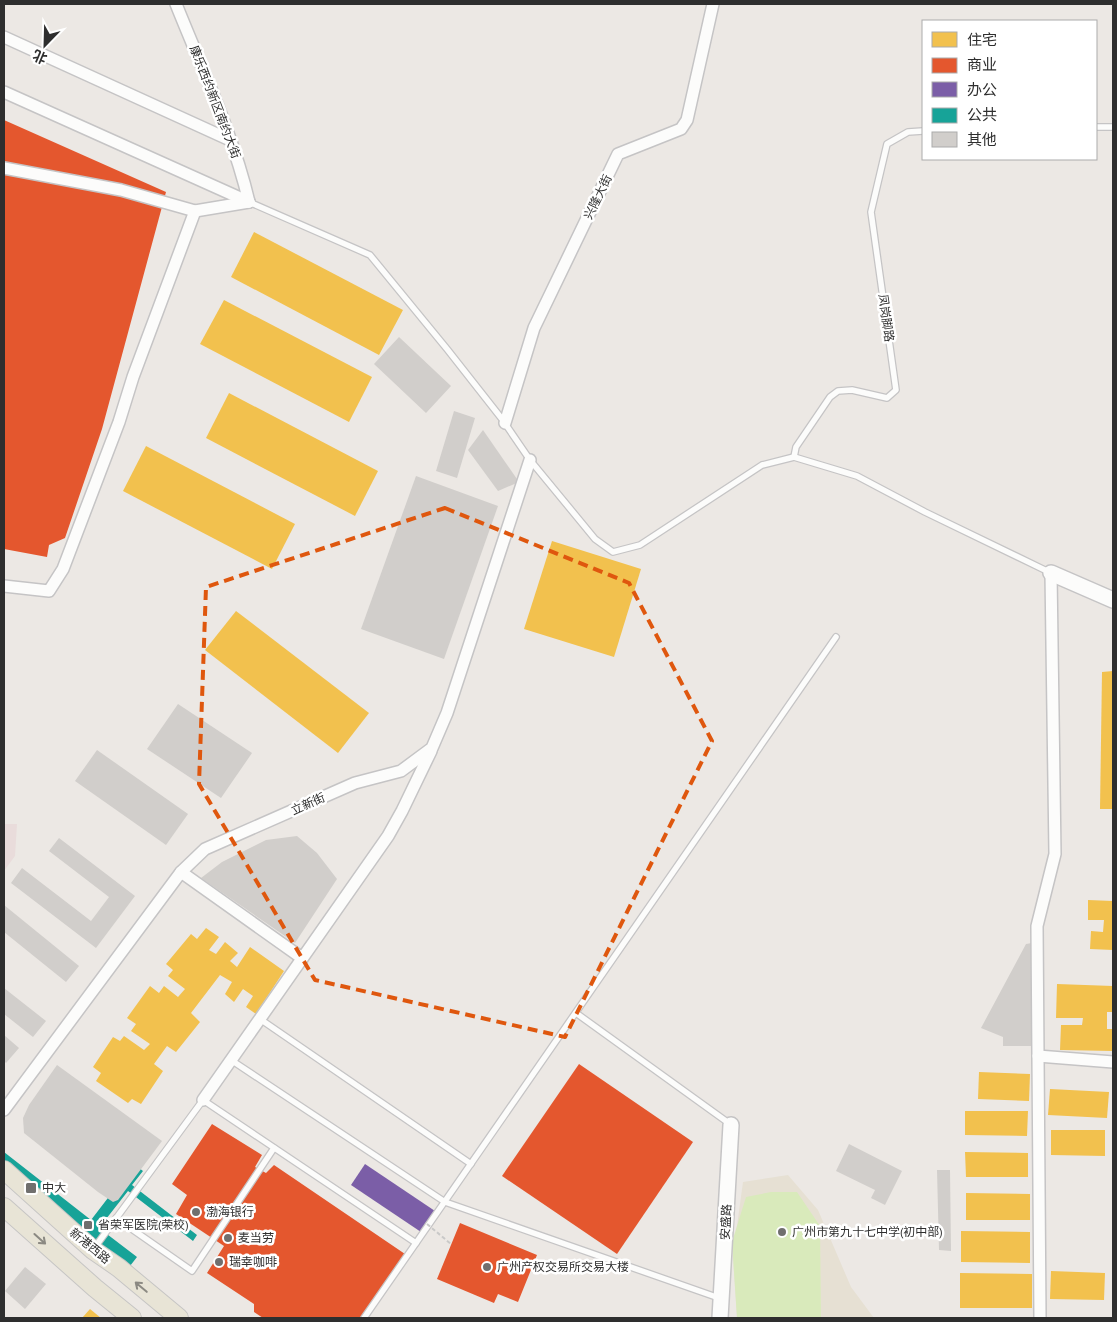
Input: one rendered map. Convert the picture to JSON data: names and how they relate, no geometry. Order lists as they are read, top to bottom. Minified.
{"streets":{"main road":["新港西路"],"street":["康乐西约新区南约大街","兴隆大街","立新街","安盛路"],"lane":["凤岗脚路"]},"places":{"transit":["中大","省荣军医院(荣校)"],"other":["渤海银行","广州市第九十七中学(初中部)","麦当劳","瑞幸咖啡","广州产权交易所交易大楼"]},"legend":["住宅","商业","办公","公共","其他"],"north":"bottom left"}
